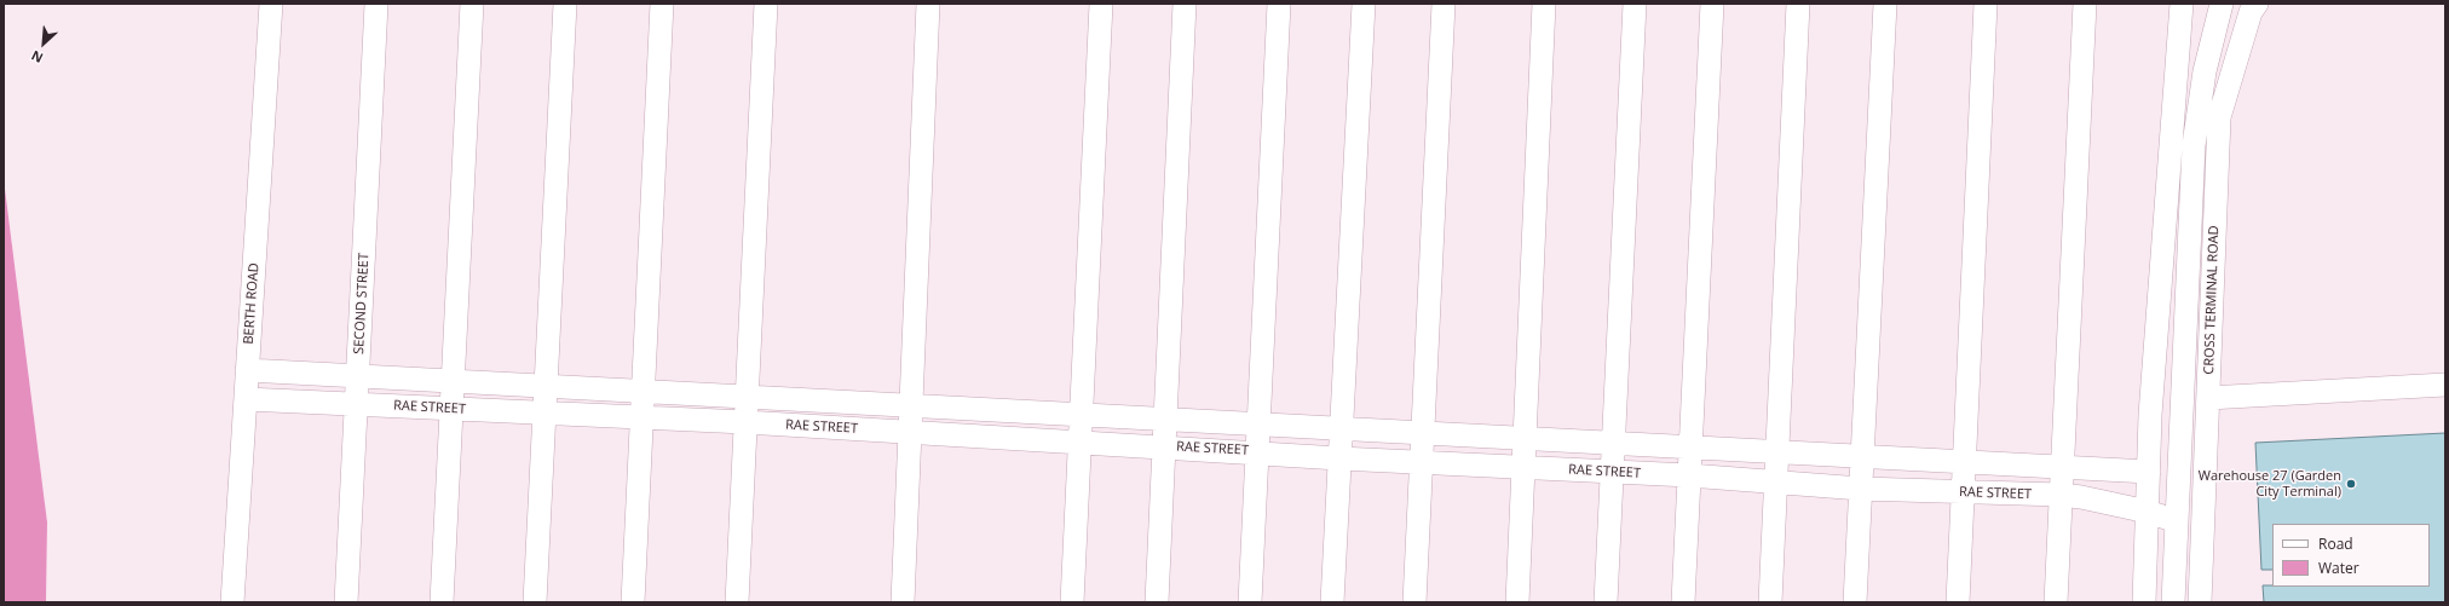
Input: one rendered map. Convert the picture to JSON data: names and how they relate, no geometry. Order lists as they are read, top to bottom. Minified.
{"streets":{"street":["CROSS TERMINAL ROAD","BERTH ROAD","SECOND STREET","RAE STREET"]},"crossings":[["CROSS TERMINAL ROAD","RAE STREET"],["BERTH ROAD","RAE STREET"],["SECOND STREET","RAE STREET"]],"places":["Warehouse 27 (Garden City Terminal)"],"legend":["Road","Water"],"north":"bottom left"}
